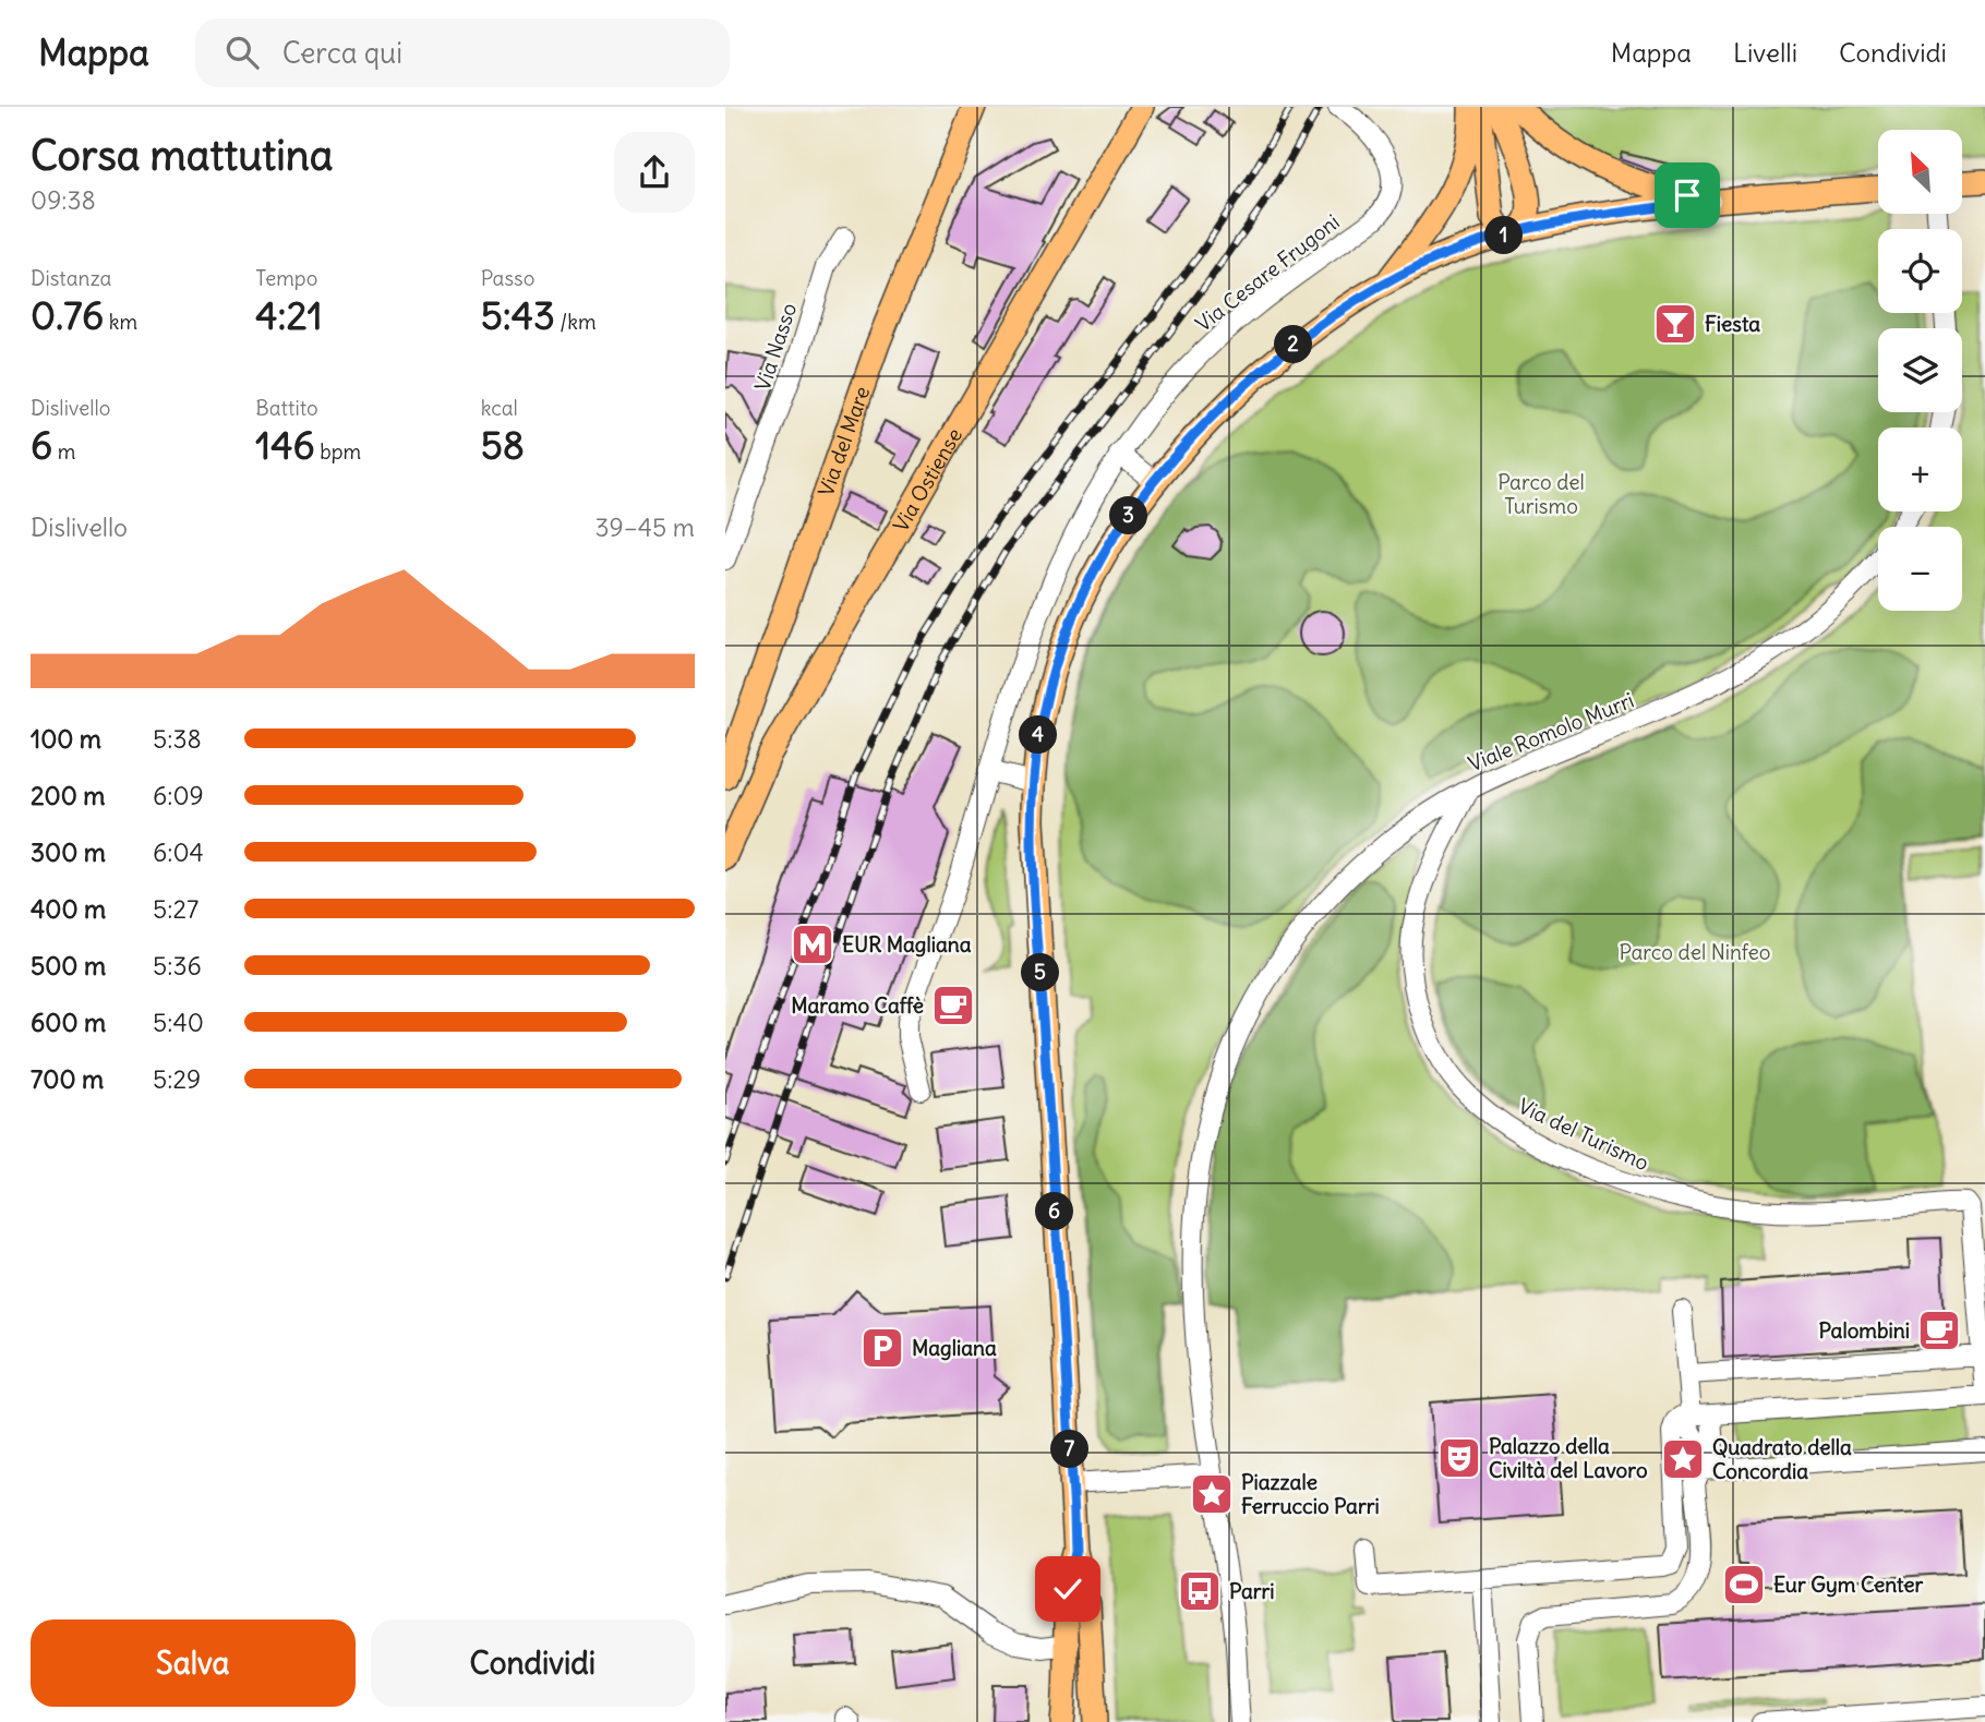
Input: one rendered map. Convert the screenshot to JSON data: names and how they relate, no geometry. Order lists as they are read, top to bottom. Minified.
{"streets":{"main road":["Via del Mare","Via Ostiense"],"street":["Via Cesare Frugoni","Via Nasso","Viale Romolo Murri","Via del Turismo"]},"crossings":[["Viale Romolo Murri","Via del Turismo"]],"parks":["Parco del Turismo","Parco del Ninfeo"],"places":{"bar":["Fiesta"],"metro station":["EUR Magliana"],"cafe":["Maramo Caffè","Palombini"],"parking":["Magliana"],"theatre":["Palazzo della Civiltà del Lavoro"],"place":["Quadrato della Concordia","Piazzale Ferruccio Parri"],"sports":["Eur Gym Center"],"bus stop":["Parri"]},"north":"top left","page":{"header":"Mappa","search":"Cerca qui","nav":["Mappa","Livelli","Condividi"],"heading":["Corsa mattutina","09:38"],"map_buttons":["+","−"],"pins":["1","2","3","4","5","6","7"],"stats":[["Distanza","0.76 km"],["Tempo","4:21"],["Passo","5:43 /km"],["Dislivello","6 m"],["Battito","146 bpm"],["kcal","58"]],"chart":["Dislivello","39–45 m"],"list":[{"name":"100 m","note":"5:38"},{"name":"200 m","note":"6:09"},{"name":"300 m","note":"6:04"},{"name":"400 m","note":"5:27"},{"name":"500 m","note":"5:36"},{"name":"600 m","note":"5:40"},{"name":"700 m","note":"5:29"}],"buttons":["Salva","Condividi"]}}
